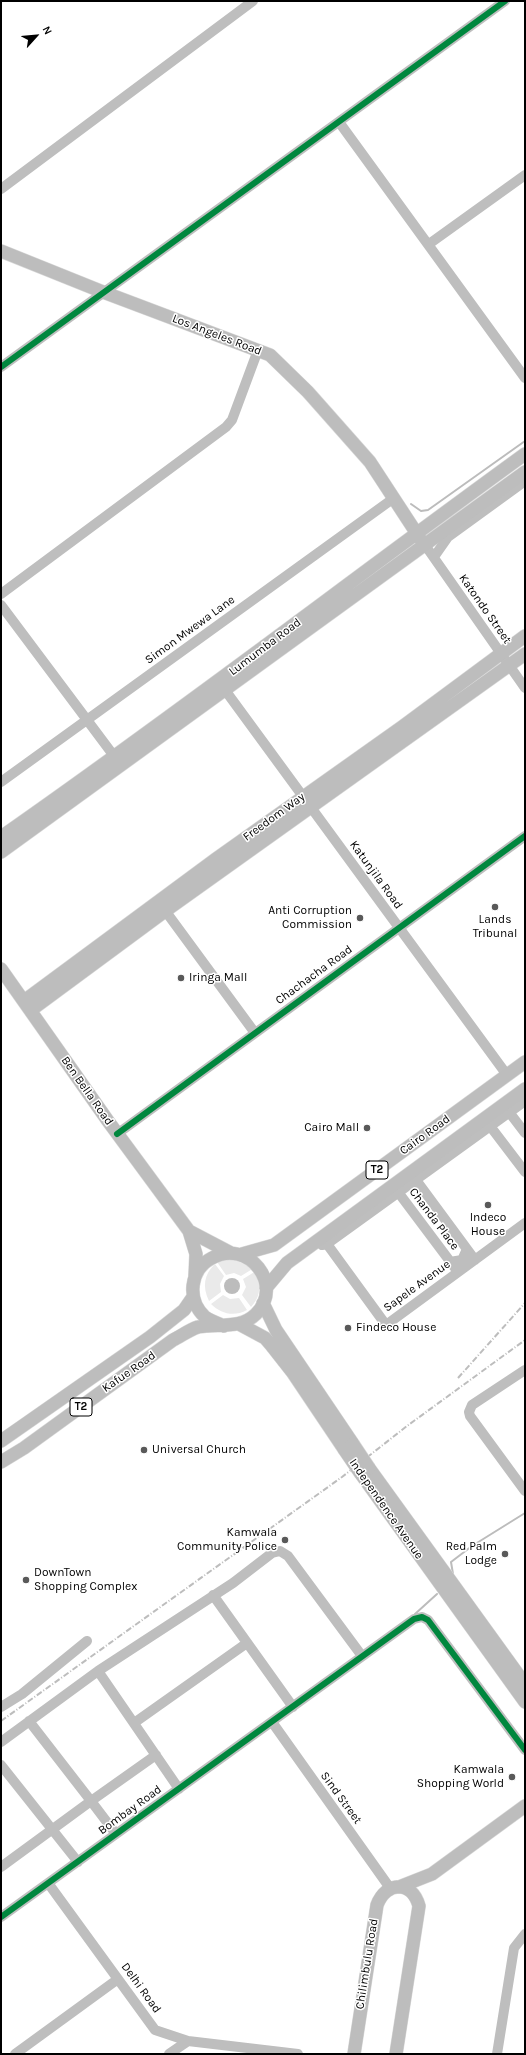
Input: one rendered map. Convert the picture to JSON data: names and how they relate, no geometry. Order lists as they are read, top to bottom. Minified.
{"streets":{"main road":["Los Angeles Road","Lumumba Road","Freedom Way","Ben Bella Road","Cairo Road","T2","Kafue Road","Independence Avenue","Chilimbulu Road"],"street":["Katondo Street","Simon Mwewa Lane","Katunjila Road","Chachacha Road","Chanda Place","Sapele Avenue","Sind Street","Bombay Road","Delhi Road"]},"crossings":[["Los Angeles Road","Katondo Street"],["Los Angeles Road","Simon Mwewa Lane"],["Los Angeles Road","Lumumba Road"],["Katondo Street","Lumumba Road"],["Katondo Street","Freedom Way"],["Lumumba Road","Katunjila Road"],["Freedom Way","Katunjila Road"],["Freedom Way","Ben Bella Road"],["Katunjila Road","Chachacha Road"],["Katunjila Road","Cairo Road"],["Chachacha Road","Ben Bella Road"],["Ben Bella Road","Cairo Road"],["Ben Bella Road","Kafue Road"],["Ben Bella Road","Independence Avenue"],["Cairo Road","Chanda Place"],["Cairo Road","Kafue Road"],["Cairo Road","Independence Avenue"],["Chanda Place","Sapele Avenue"],["Kafue Road","Independence Avenue"],["Sind Street","Bombay Road"],["Sind Street","Chilimbulu Road"],["Bombay Road","Delhi Road"]],"places":["Lands Tribunal","Anti Corruption Commission","Iringa Mall","Cairo Mall","Indeco House","Findeco House","Universal Church","Kamwala Community Police","Red Palm Lodge","DownTown Shopping Complex","Kamwala Shopping World"],"north":"top right"}
